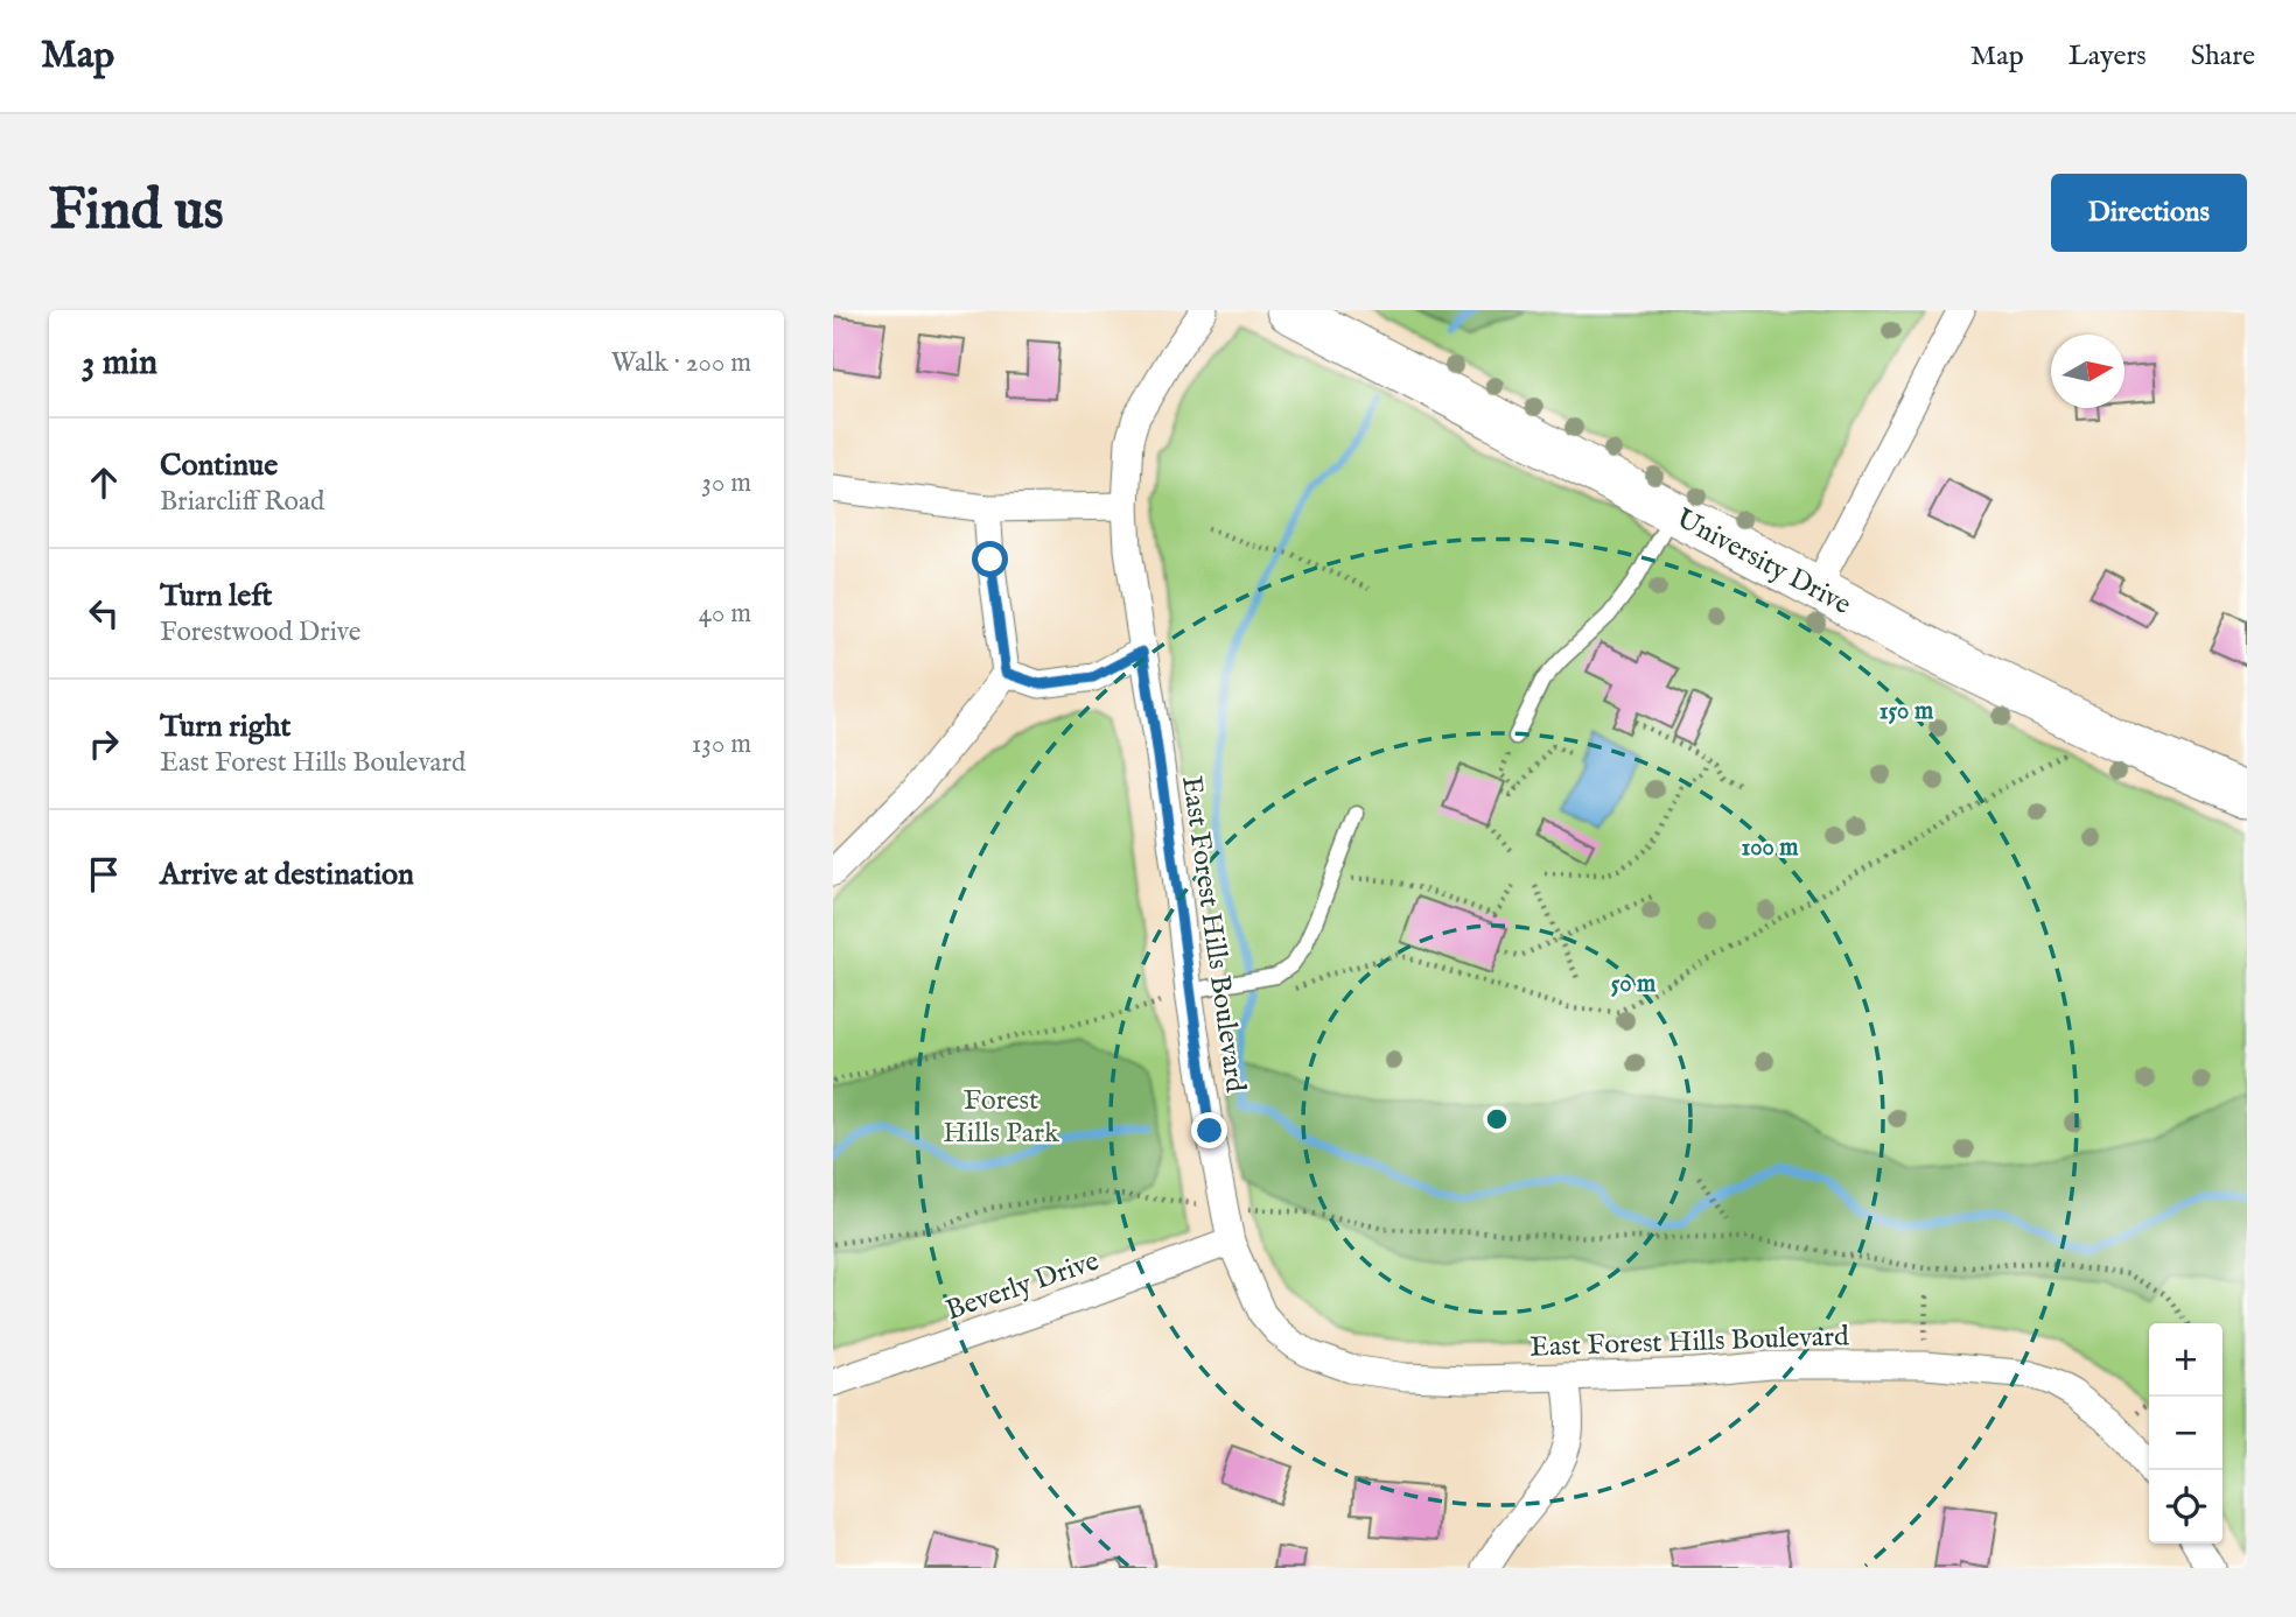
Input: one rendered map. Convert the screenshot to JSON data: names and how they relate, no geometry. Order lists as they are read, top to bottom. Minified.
{"streets":{"main road":["University Drive"],"street":["East Forest Hills Boulevard","Beverly Drive"]},"crossings":[["East Forest Hills Boulevard","Beverly Drive"]],"parks":["Forest Hills Park"],"north":"right","page":{"header":"Map","nav":["Map","Layers","Share"],"buttons":"Directions","title":"Find us","heading":["3 min","Walk · 200 m"],"list":[["Continue","Briarcliff Road","30 m"],["Turn left","Forestwood Drive","40 m"],["Turn right","East Forest Hills Boulevard","130 m"],"Arrive at destination"],"map_buttons":["+","−"]},"rings":["150 m","100 m","50 m"]}
